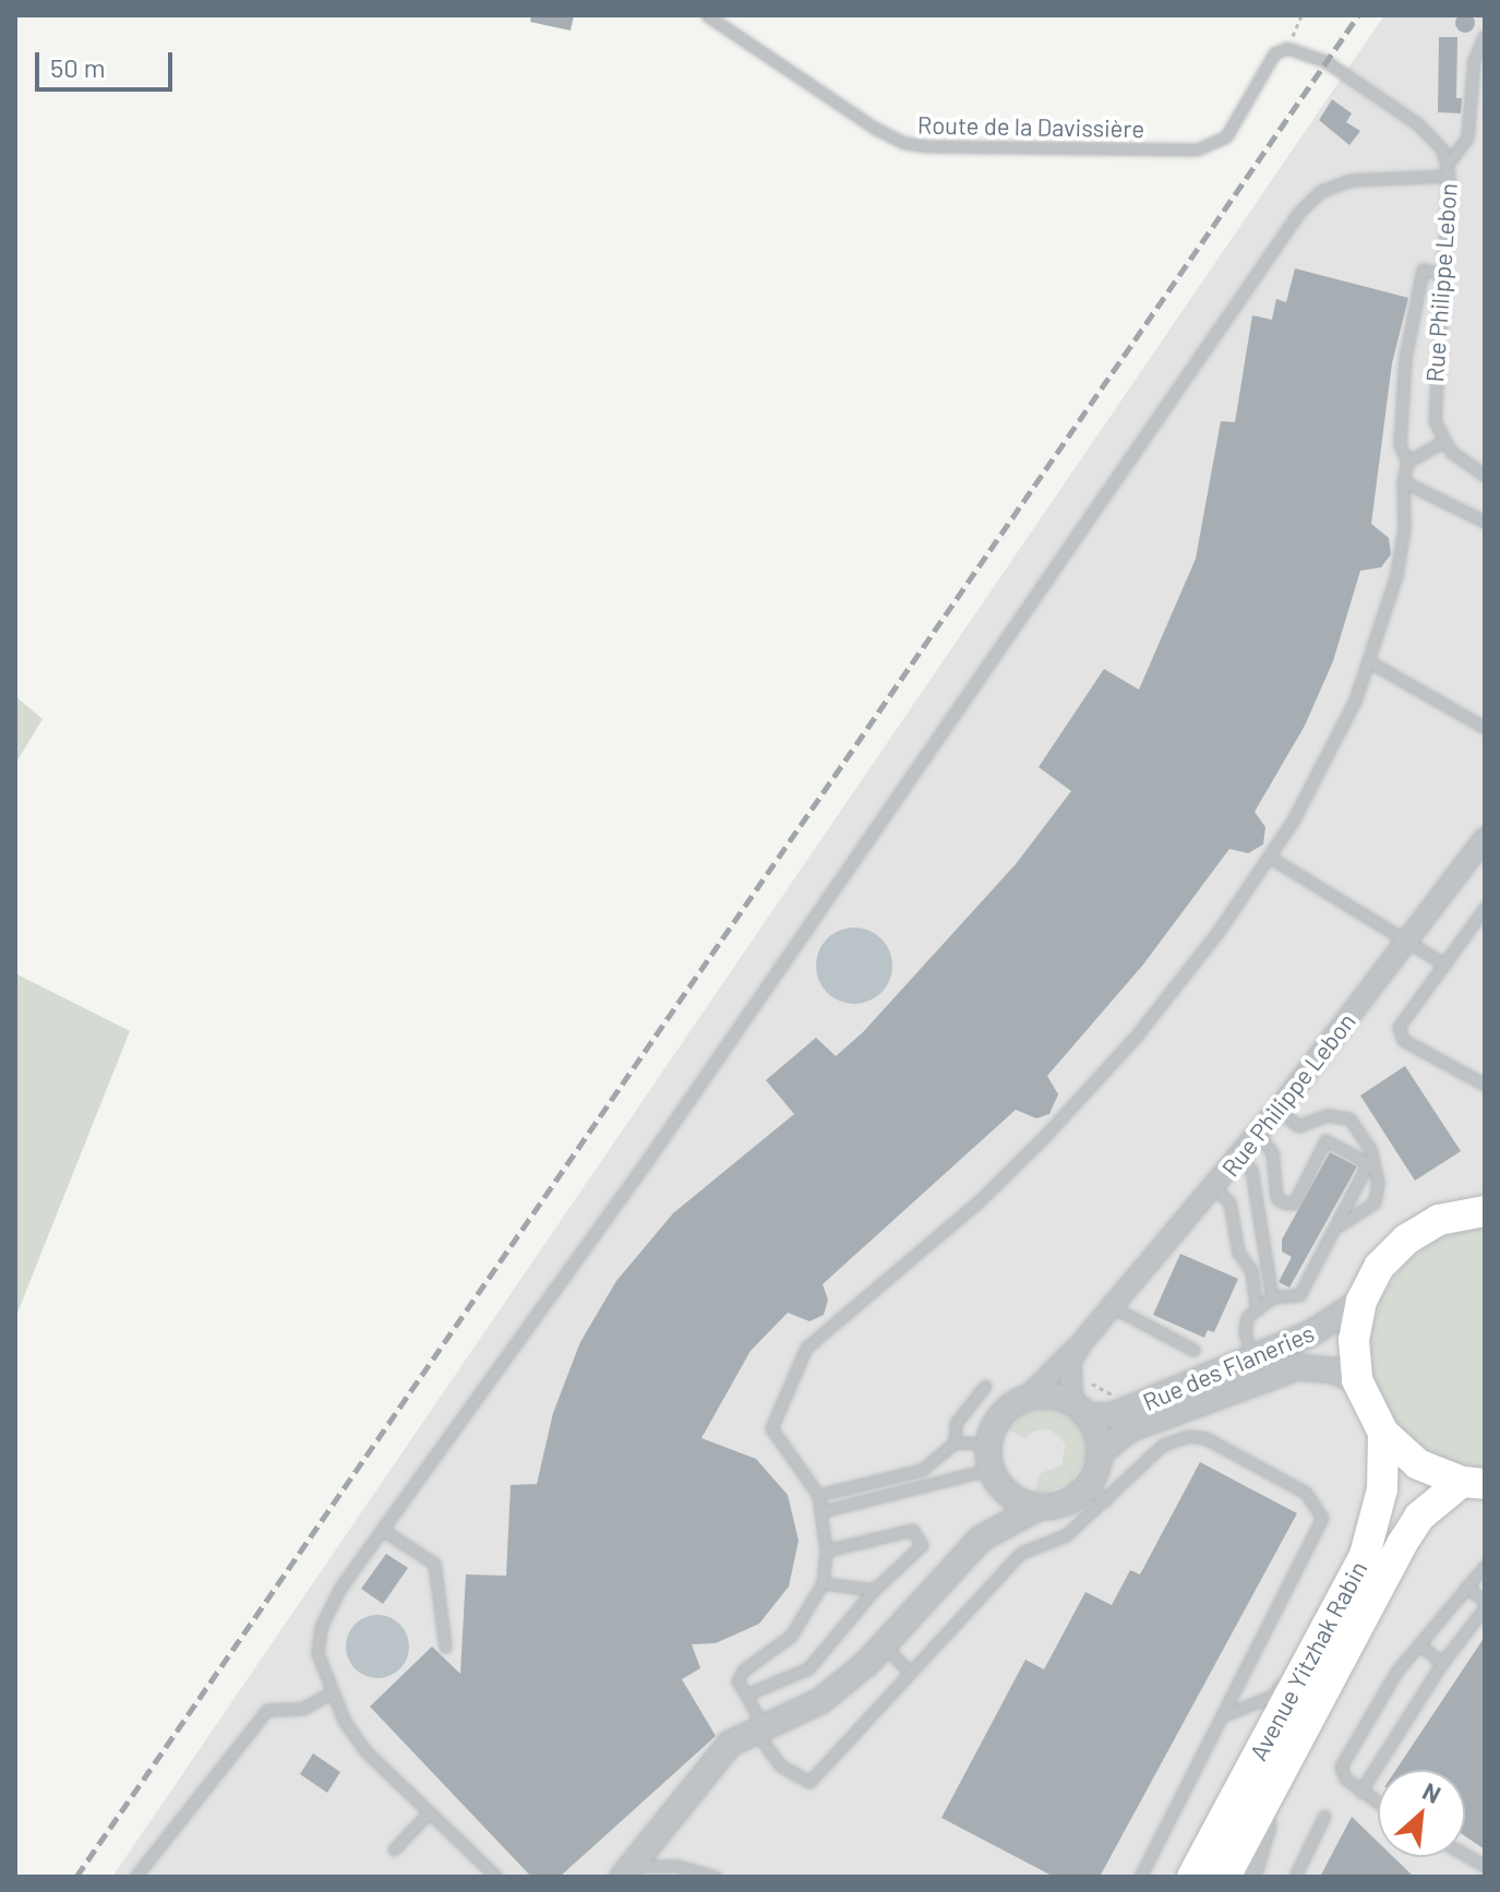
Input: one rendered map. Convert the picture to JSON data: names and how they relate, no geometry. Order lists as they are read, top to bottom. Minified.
{"streets":{"main road":["Avenue Yitzhak Rabin"],"street":["Rue Philippe Lebon","Rue des Flaneries"],"lane":["Route de la Davissière"]},"crossings":[["Route de la Davissière","Rue Philippe Lebon"],["Rue Philippe Lebon","Rue des Flaneries"]],"scale_bar":"50 m","north":"top right"}
